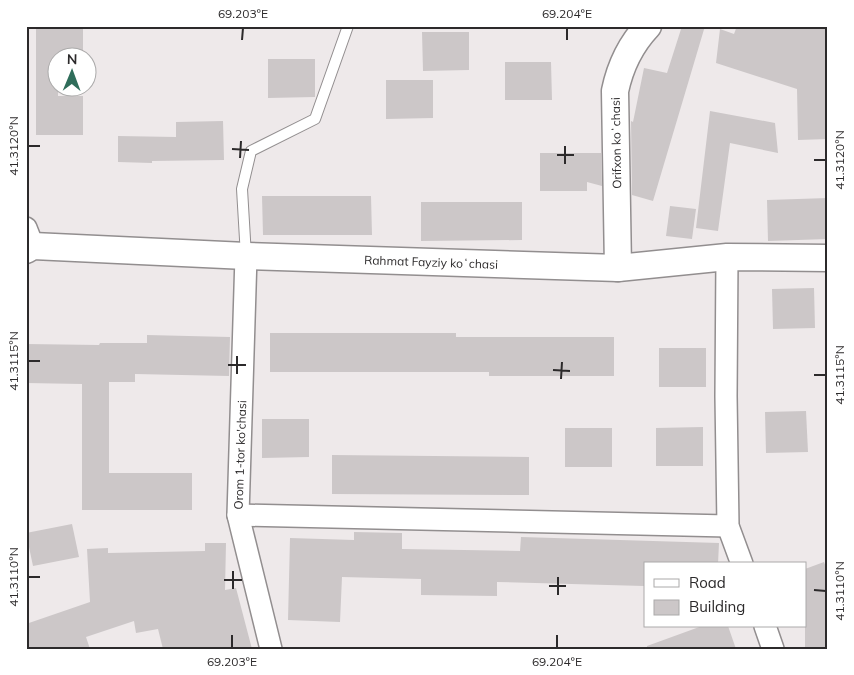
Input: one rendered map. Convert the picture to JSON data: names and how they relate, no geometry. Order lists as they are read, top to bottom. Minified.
{"streets":{"street":["Orifxon koʻchasi","Rahmat Fayziy koʻchasi","Orom 1-tor ko'chasi"]},"crossings":[["Orifxon koʻchasi","Rahmat Fayziy koʻchasi"],["Rahmat Fayziy koʻchasi","Orom 1-tor ko'chasi"]],"legend":["Road","Building"],"north":"top","coordinates":["69.203°E","69.204°E","41.3120°N","41.3115°N","41.3110°N"]}
